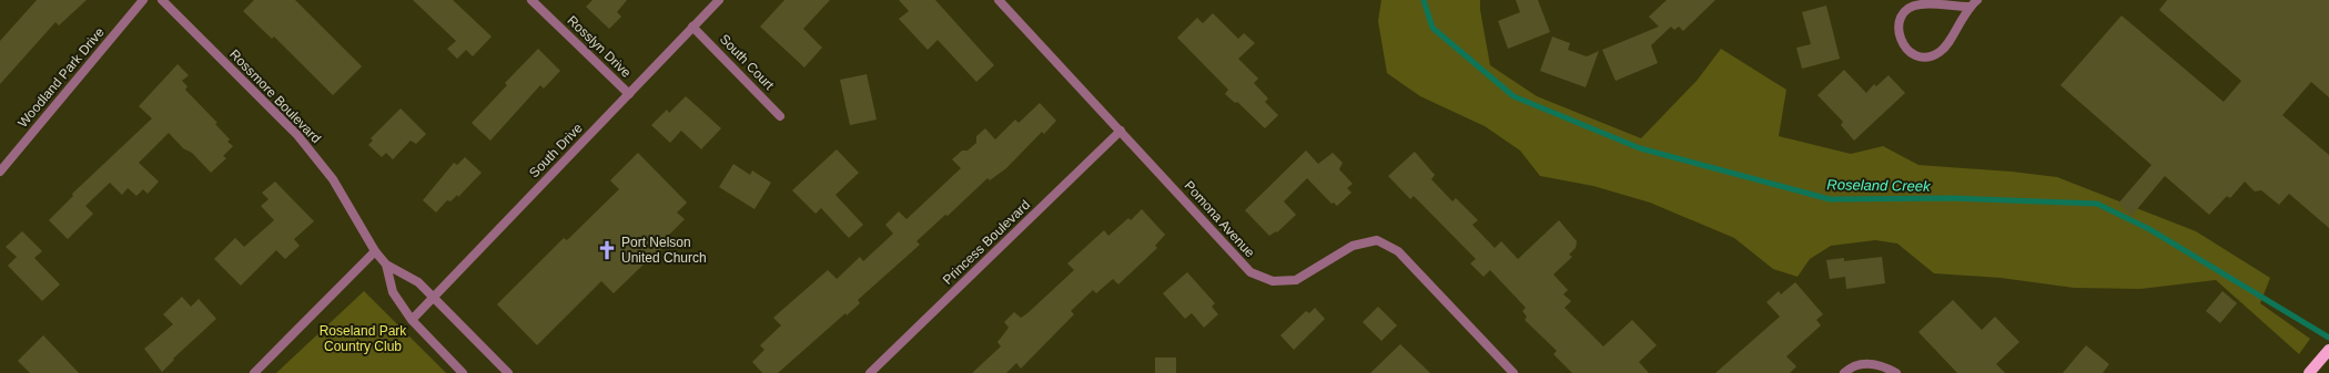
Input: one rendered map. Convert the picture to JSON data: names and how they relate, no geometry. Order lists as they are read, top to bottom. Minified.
{"streets":{"street":["Rosslyn Drive","South Court","Woodland Park Drive","Rossmore Boulevard","South Drive","Pomona Avenue","Princess Boulevard"]},"crossings":[["Rosslyn Drive","South Drive"],["South Court","South Drive"],["Rossmore Boulevard","South Drive"],["Pomona Avenue","Princess Boulevard"]],"water":["Roseland Creek"],"parks":["Roseland Park Country Club"],"places":{"church":["Port Nelson United Church"]}}
